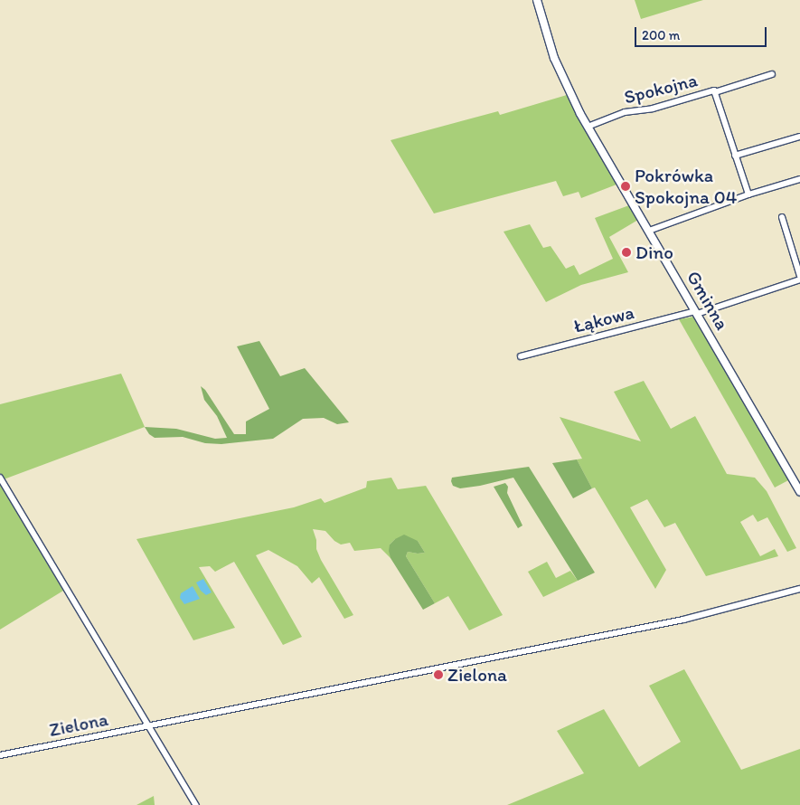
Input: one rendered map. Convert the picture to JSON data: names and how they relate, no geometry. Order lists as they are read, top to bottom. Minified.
{"streets":{"main road":["Gminna"],"street":["Spokojna","Łąkowa","Zielona"]},"crossings":[["Spokojna","Gminna"],["Gminna","Łąkowa"]],"places":["Pokrówka Spokojna 04","Dino","Zielona"],"scale_bar":"200 m"}
